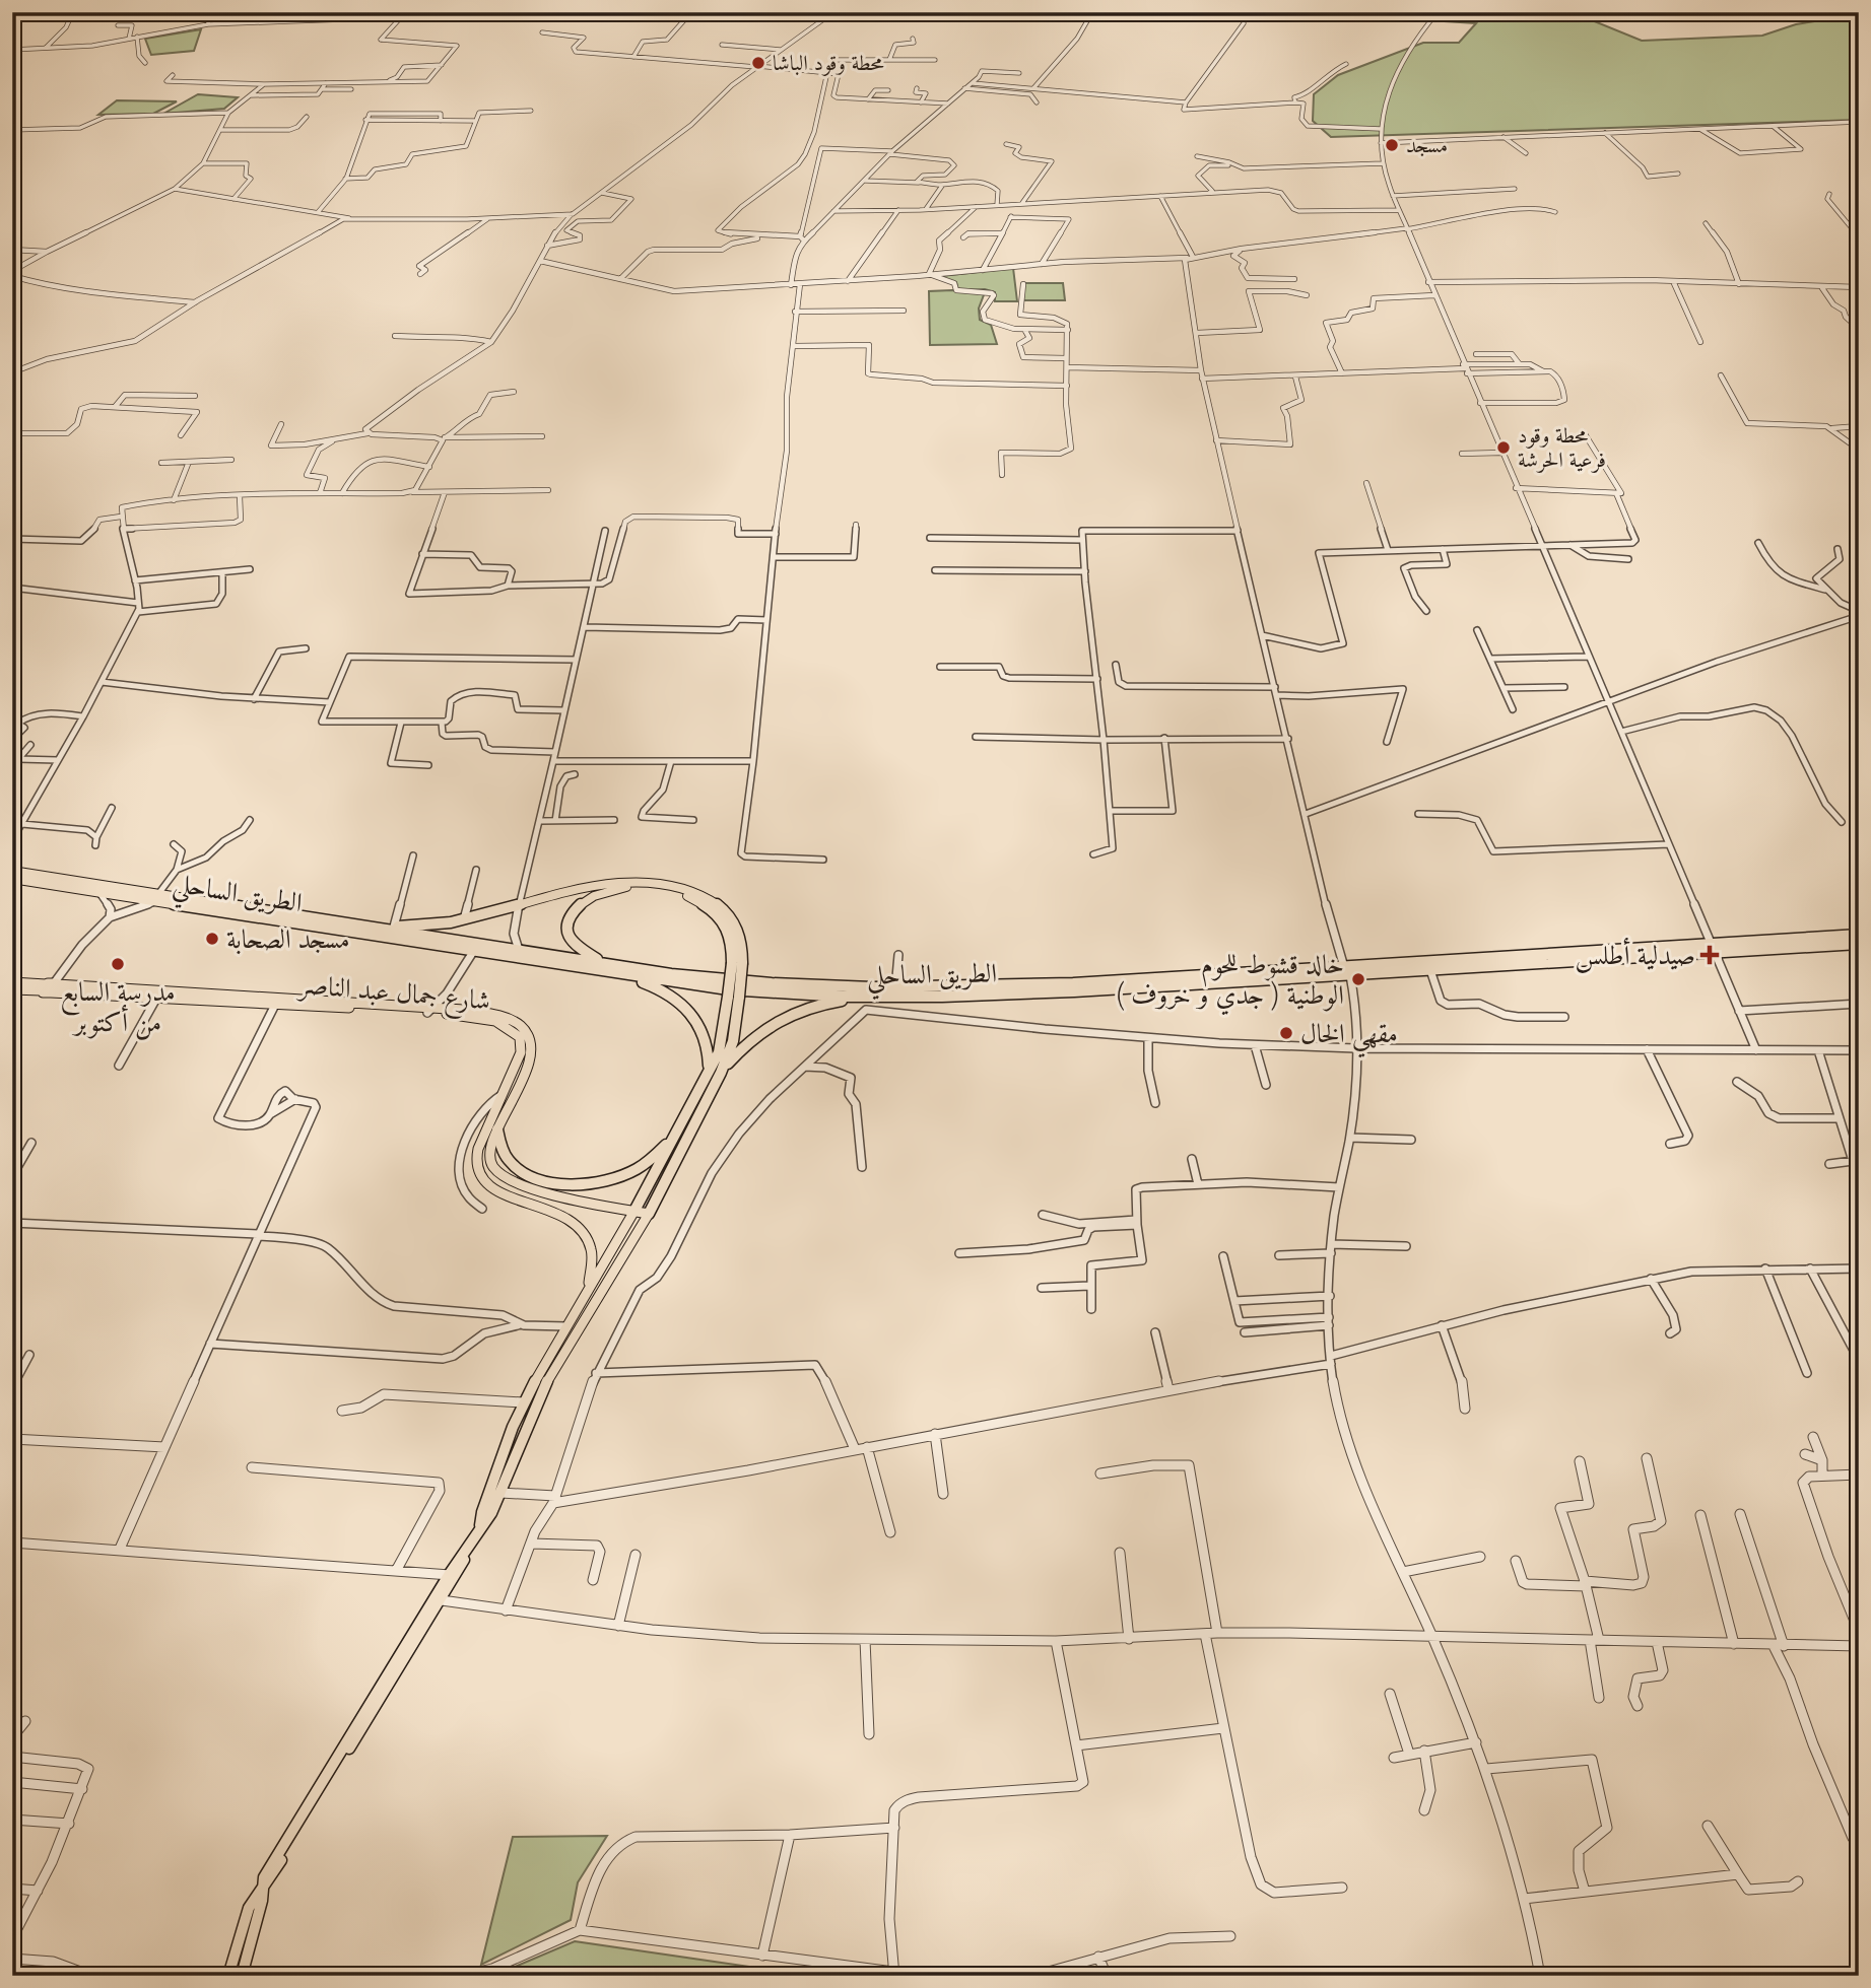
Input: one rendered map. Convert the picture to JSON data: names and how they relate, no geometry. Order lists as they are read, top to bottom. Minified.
{"streets":{"highway":["الطريق الساحلي"],"main road":["شارع جمال عبد الناصر"]},"places":{"other":["محطة وقود الباشا","مسجد","محطة وقود فرعية الحرشة","مسجد الصحابة","مدرسة السابع من أكتوبر","خالد قشوط للحوم الوطنية ( جدي و خروف )","مقهي الخال"],"health":["صيدلية أطلس"]}}
